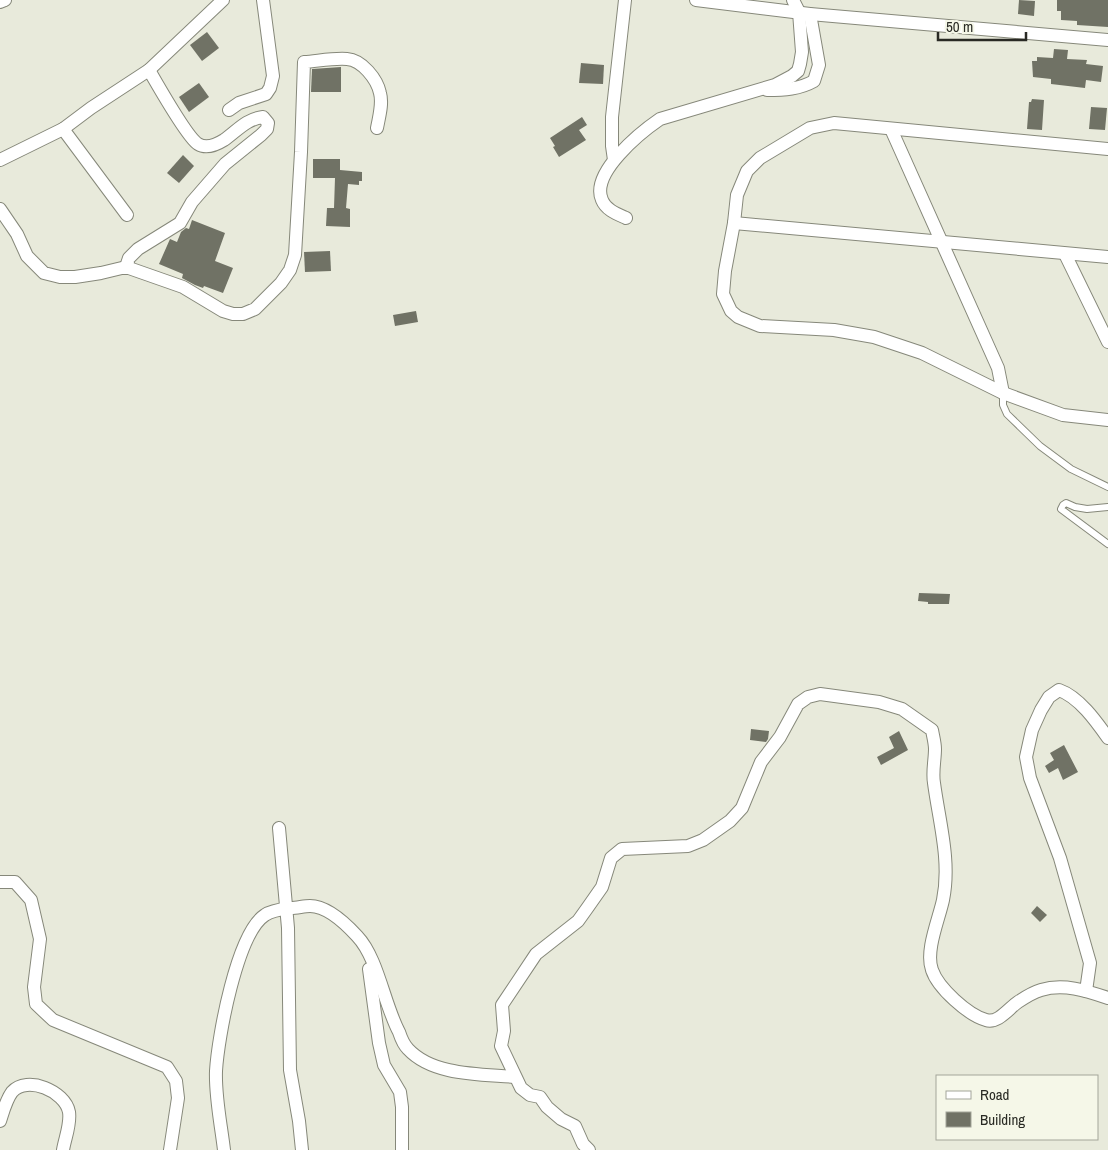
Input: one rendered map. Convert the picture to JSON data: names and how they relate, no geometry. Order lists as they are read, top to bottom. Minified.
{"legend":["Road","Building"],"scale_bar":"50 m"}
